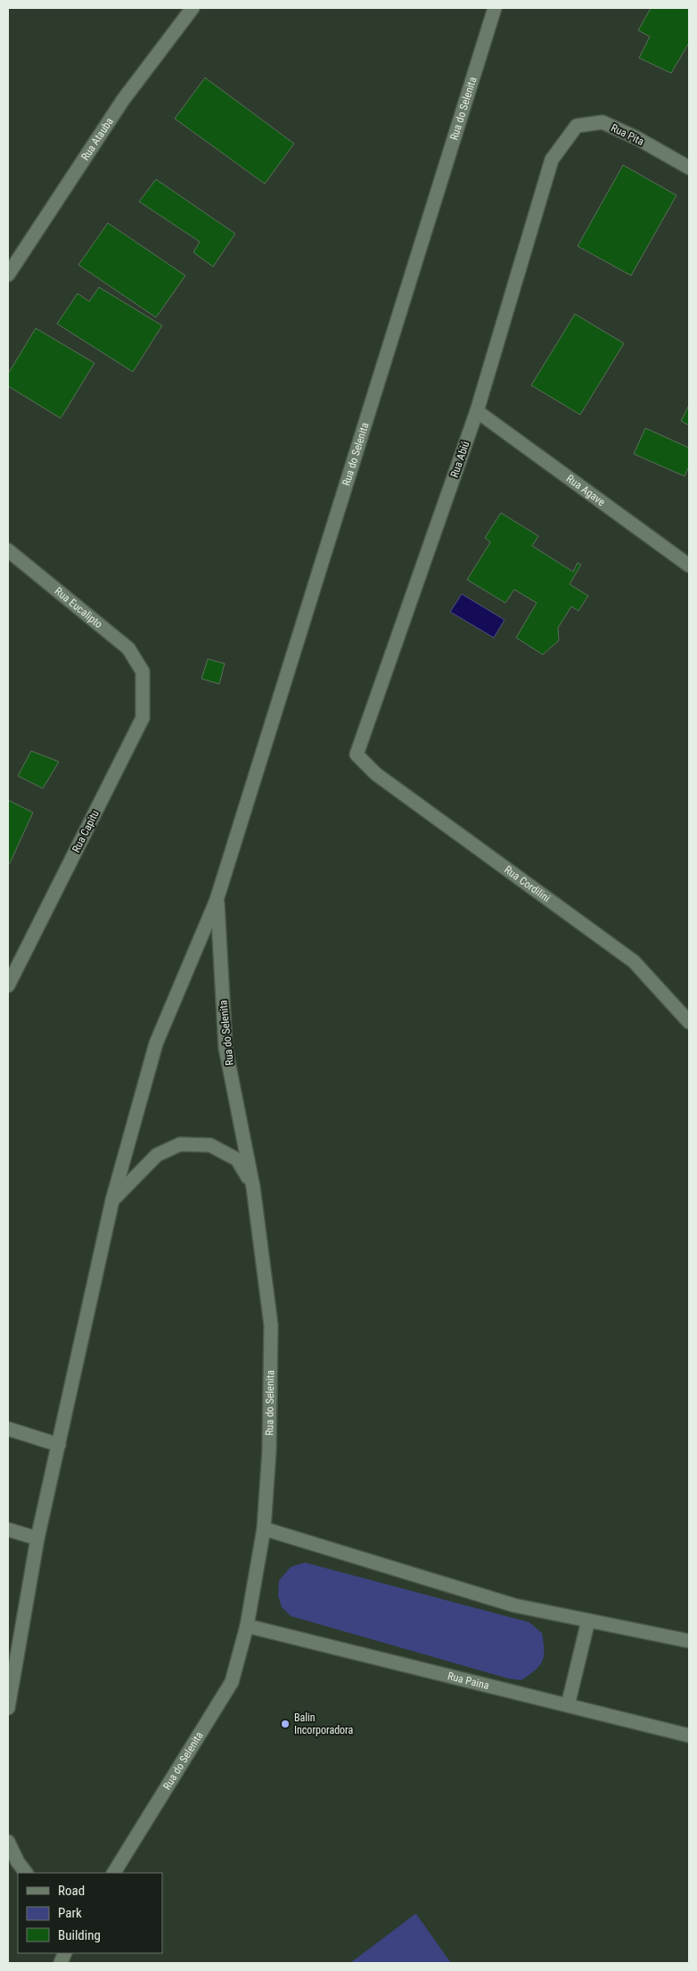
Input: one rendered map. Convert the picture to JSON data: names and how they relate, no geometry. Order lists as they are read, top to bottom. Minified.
{"streets":{"street":["Rua do Selenita","Rua Pita","Rua Atauba","Rua Abiú","Rua Agave","Rua Eucalipto","Rua Capitu","Rua Cordilini","Rua Paina"]},"crossings":[["Rua do Selenita","Rua Paina"],["Rua Pita","Rua Abiú"],["Rua Abiú","Rua Agave"],["Rua Abiú","Rua Cordilini"],["Rua Eucalipto","Rua Capitu"]],"places":["Balin Incorporadora"],"legend":["Road","Park","Building"]}
